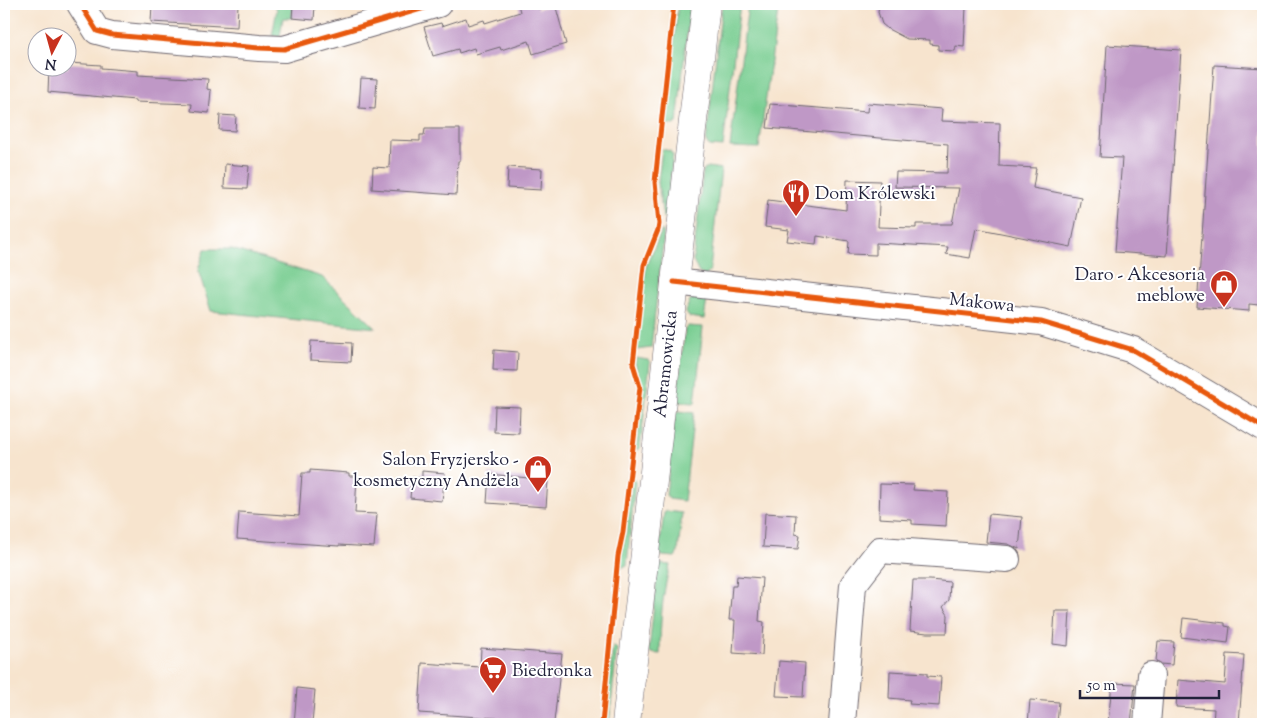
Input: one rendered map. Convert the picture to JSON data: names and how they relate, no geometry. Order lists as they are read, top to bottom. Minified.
{"streets":{"main road":["Abramowicka"],"street":["Makowa"]},"crossings":[["Makowa","Abramowicka"]],"places":{"restaurant":["Dom Królewski"],"shop":["Daro - Akcesoria meblowe","Salon Fryzjersko - kosmetyczny Andżela"],"supermarket":["Biedronka"]},"scale_bar":"50 m","north":"bottom"}
